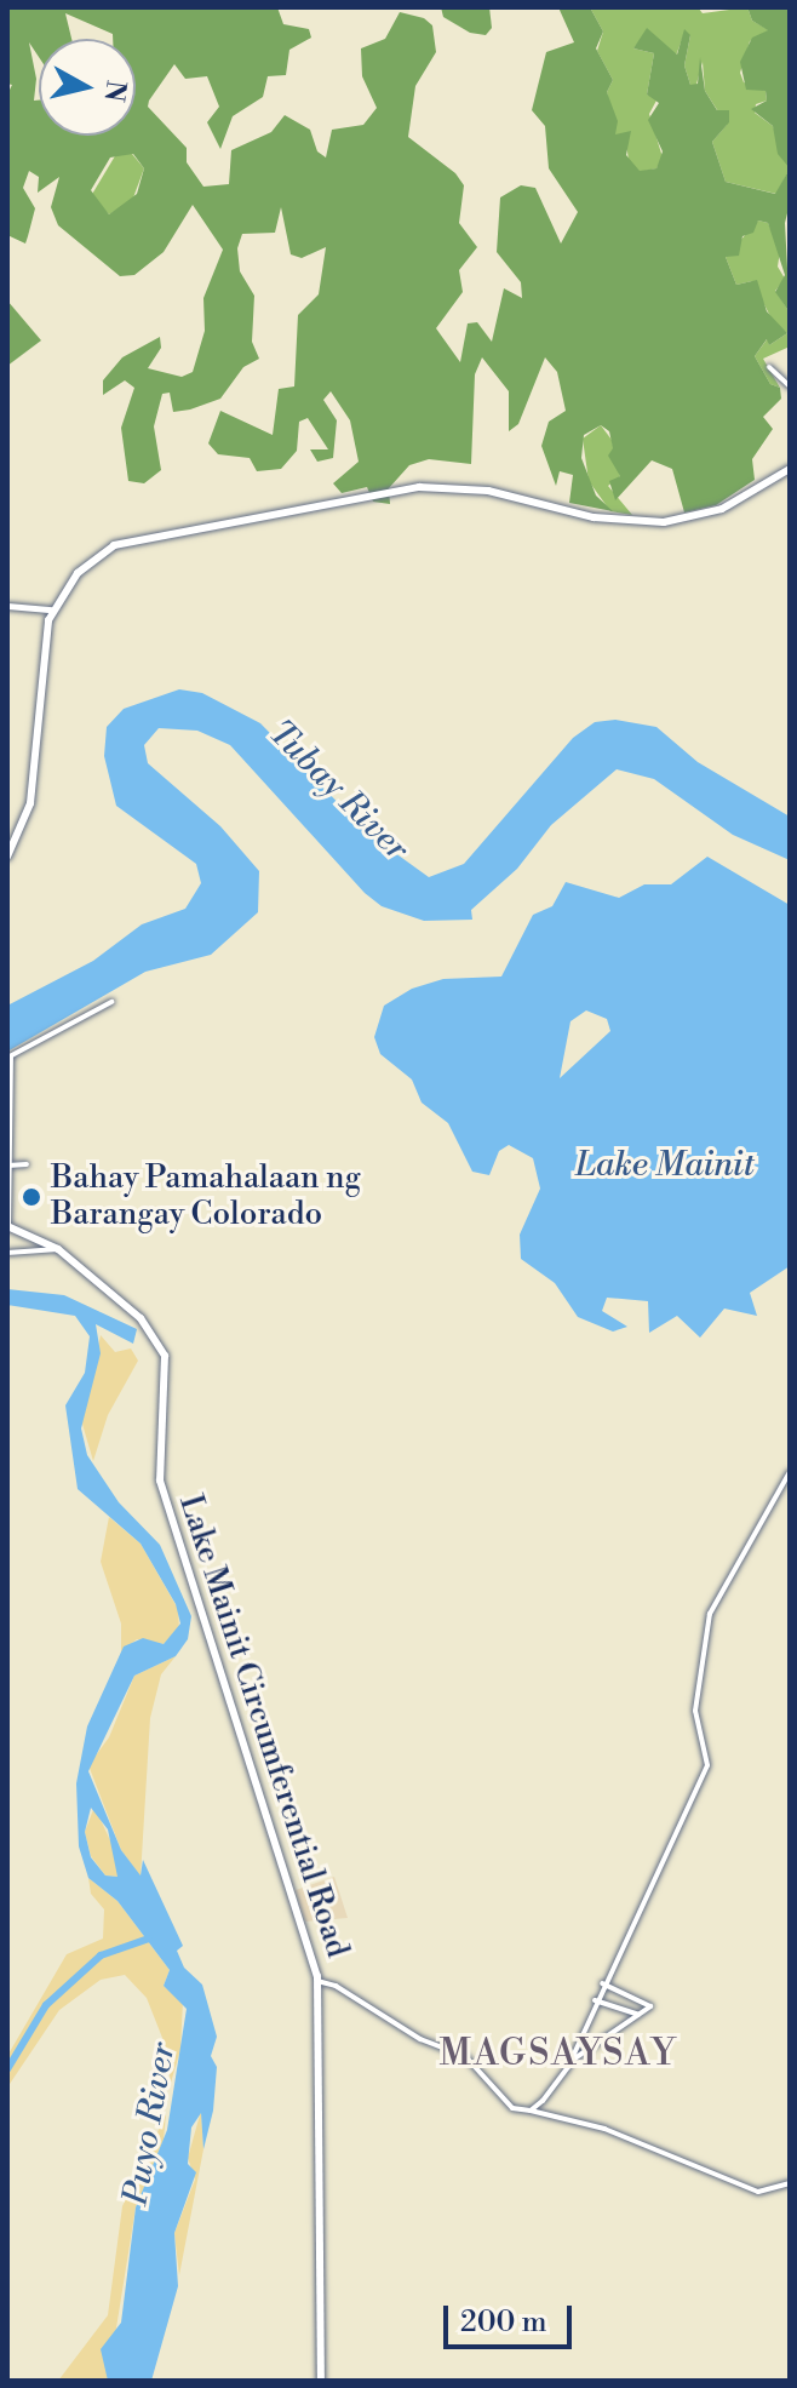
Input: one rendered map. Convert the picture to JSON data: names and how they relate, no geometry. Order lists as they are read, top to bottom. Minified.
{"streets":{"main road":["Lake Mainit Circumferential Road"]},"districts":["MAGSAYSAY"],"water":["Tubay River","Lake Mainit","Puyo River"],"places":["Bahay Pamahalaan ng Barangay Colorado"],"scale_bar":"200 m","north":"right"}
